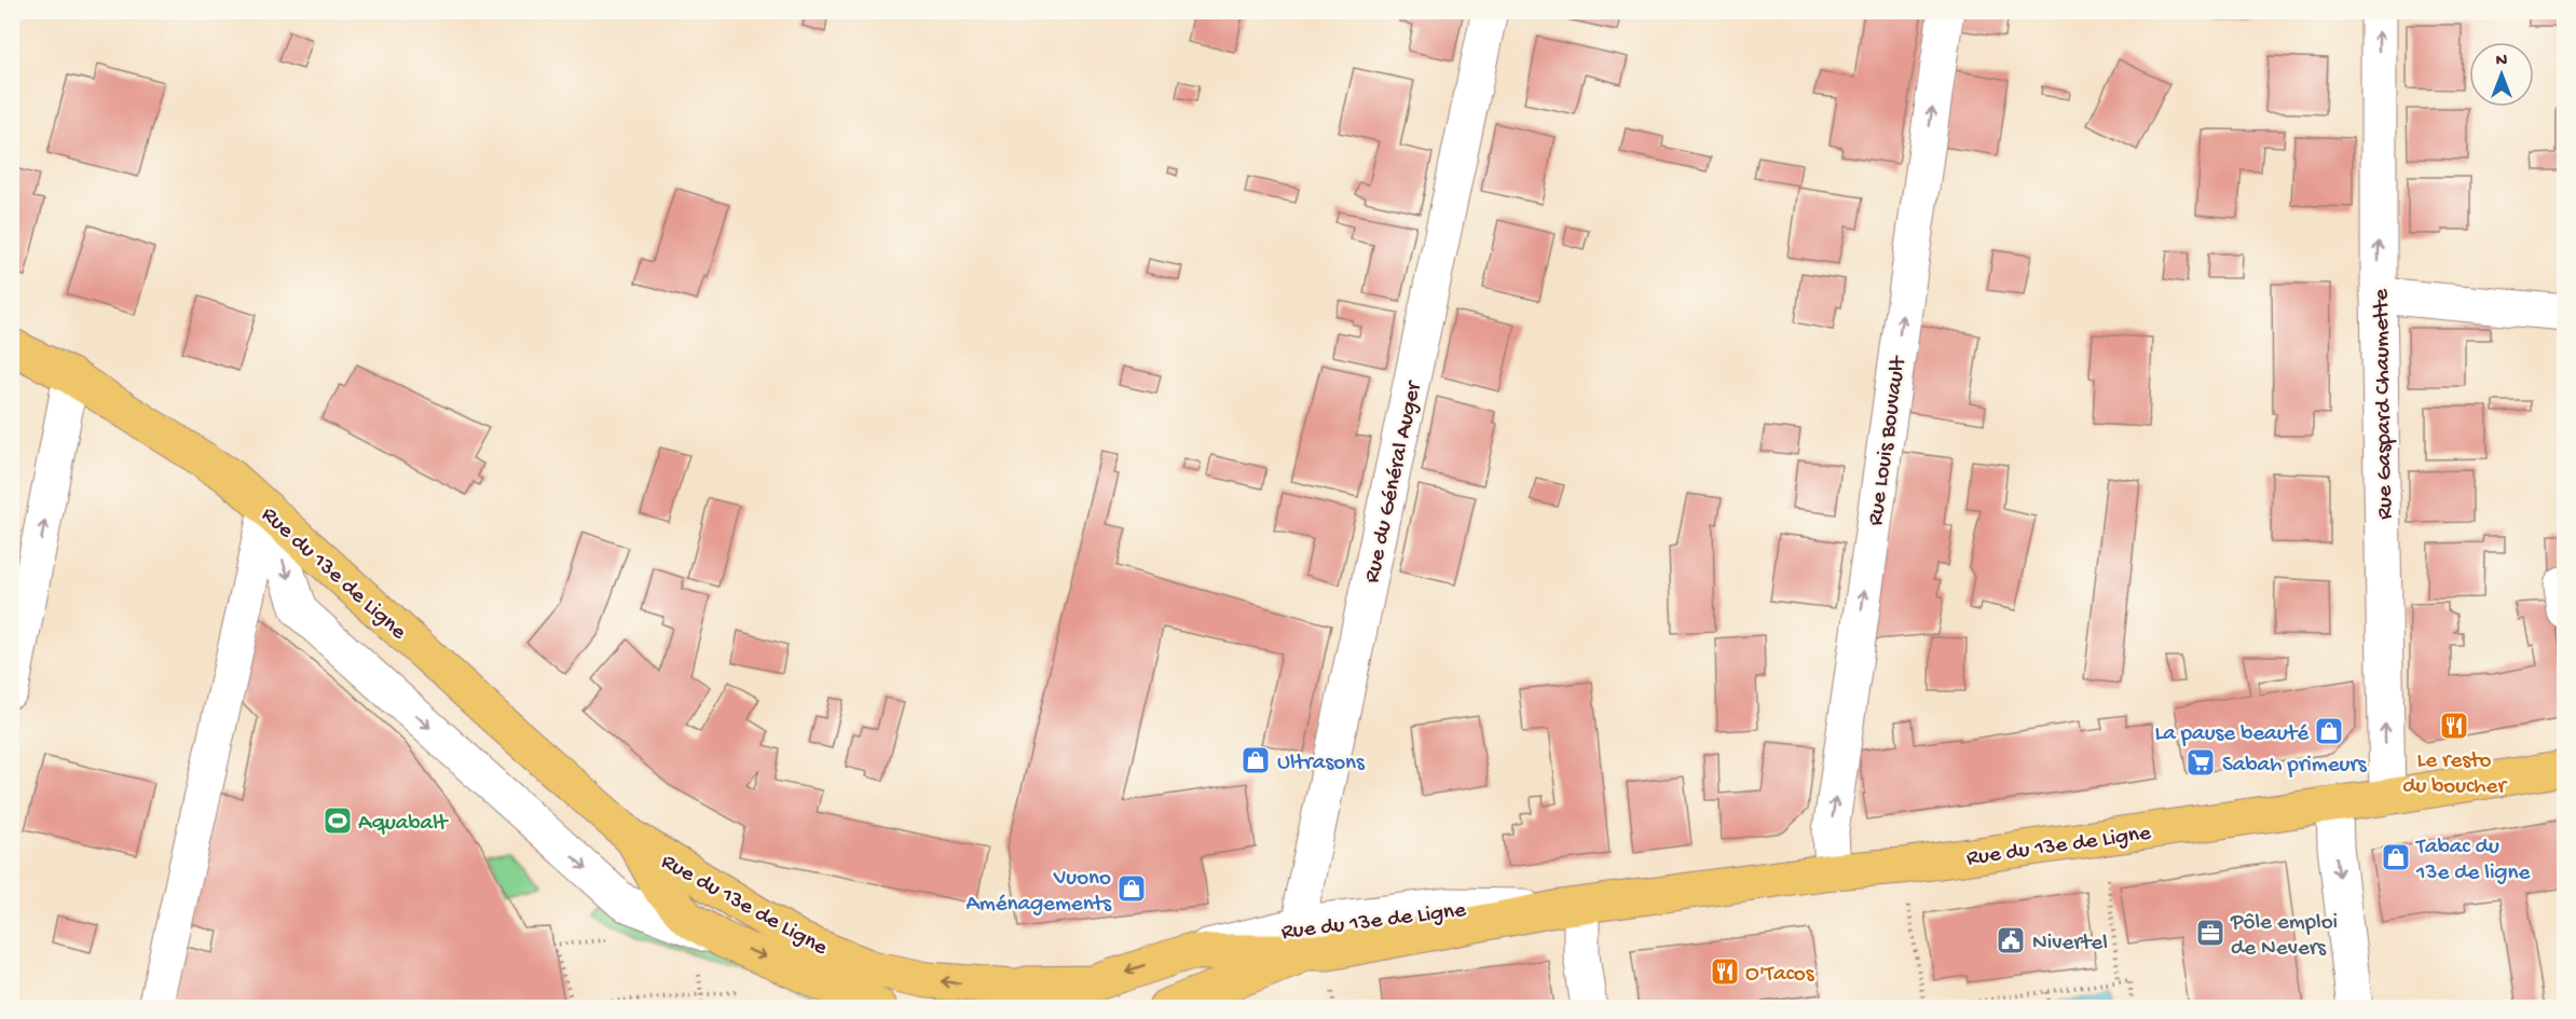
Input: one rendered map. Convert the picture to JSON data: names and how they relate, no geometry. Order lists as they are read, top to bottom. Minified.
{"streets":{"main road":["Rue du 13e de Ligne"],"street":["Rue Gaspard Chaumette","Rue Louis Bouvault","Rue du Général Auger"]},"crossings":[["Rue Gaspard Chaumette","Rue du 13e de Ligne"],["Rue Louis Bouvault","Rue du 13e de Ligne"],["Rue du Général Auger","Rue du 13e de Ligne"]],"one_way":["Rue Gaspard Chaumette","Rue Louis Bouvault"],"places":{"restaurant":["Le resto du boucher","O'Tacos"],"shop":["La pause beauté","Ultrasons","Tabac du 13e de ligne","Vuono Aménagements"],"supermarket":["Sabah primeurs"],"sports":["Aquabalt"],"office":["Pôle emploi de Nevers"],"public building":["Nivertel"]},"north":"top"}
